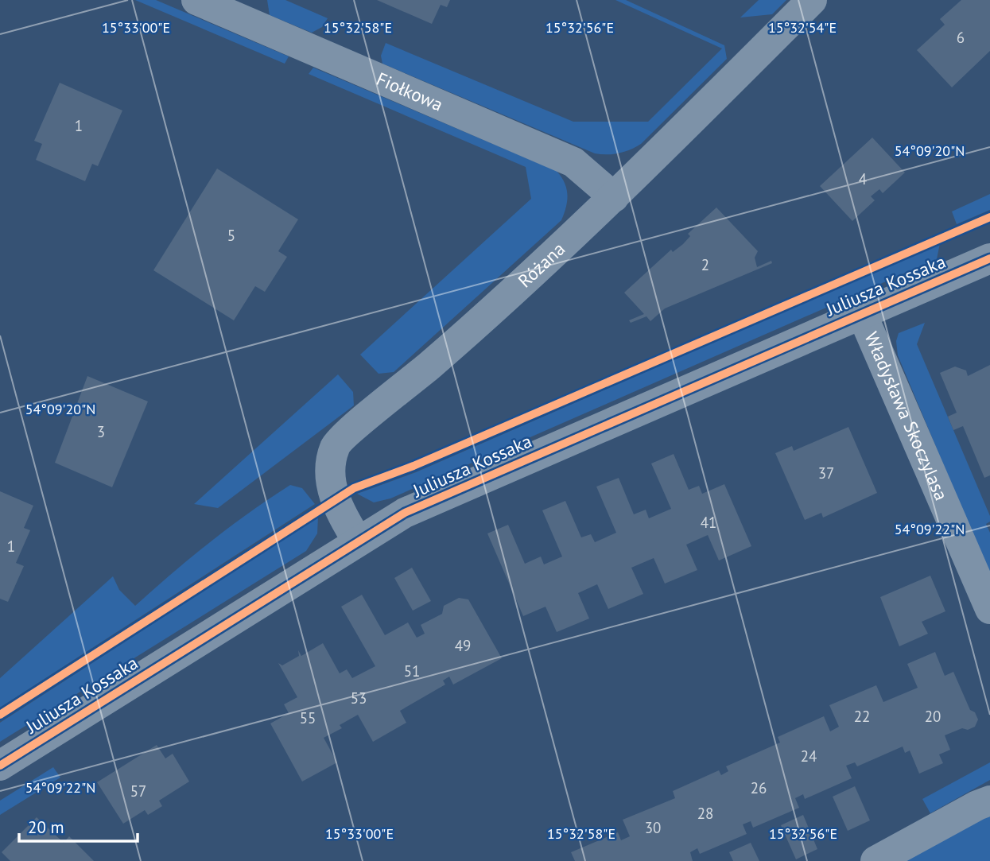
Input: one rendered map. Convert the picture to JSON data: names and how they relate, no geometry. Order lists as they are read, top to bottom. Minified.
{"streets":{"street":["Fiołkowa","Różana","Juliusza Kossaka","Władysława Skoczylasa"]},"crossings":[["Fiołkowa","Różana"],["Różana","Juliusza Kossaka"],["Juliusza Kossaka","Władysława Skoczylasa"]],"house_numbers":["6","1","4","5","2","3","37","41","1","49","51","53","22","20","55","24","26","57","28","30"],"scale_bar":"20 m","coordinates":["15°33'00\"E","15°32'58\"E","15°32'56\"E","15°32'54\"E","54°09'20\"N","54°09'22\"N"]}
